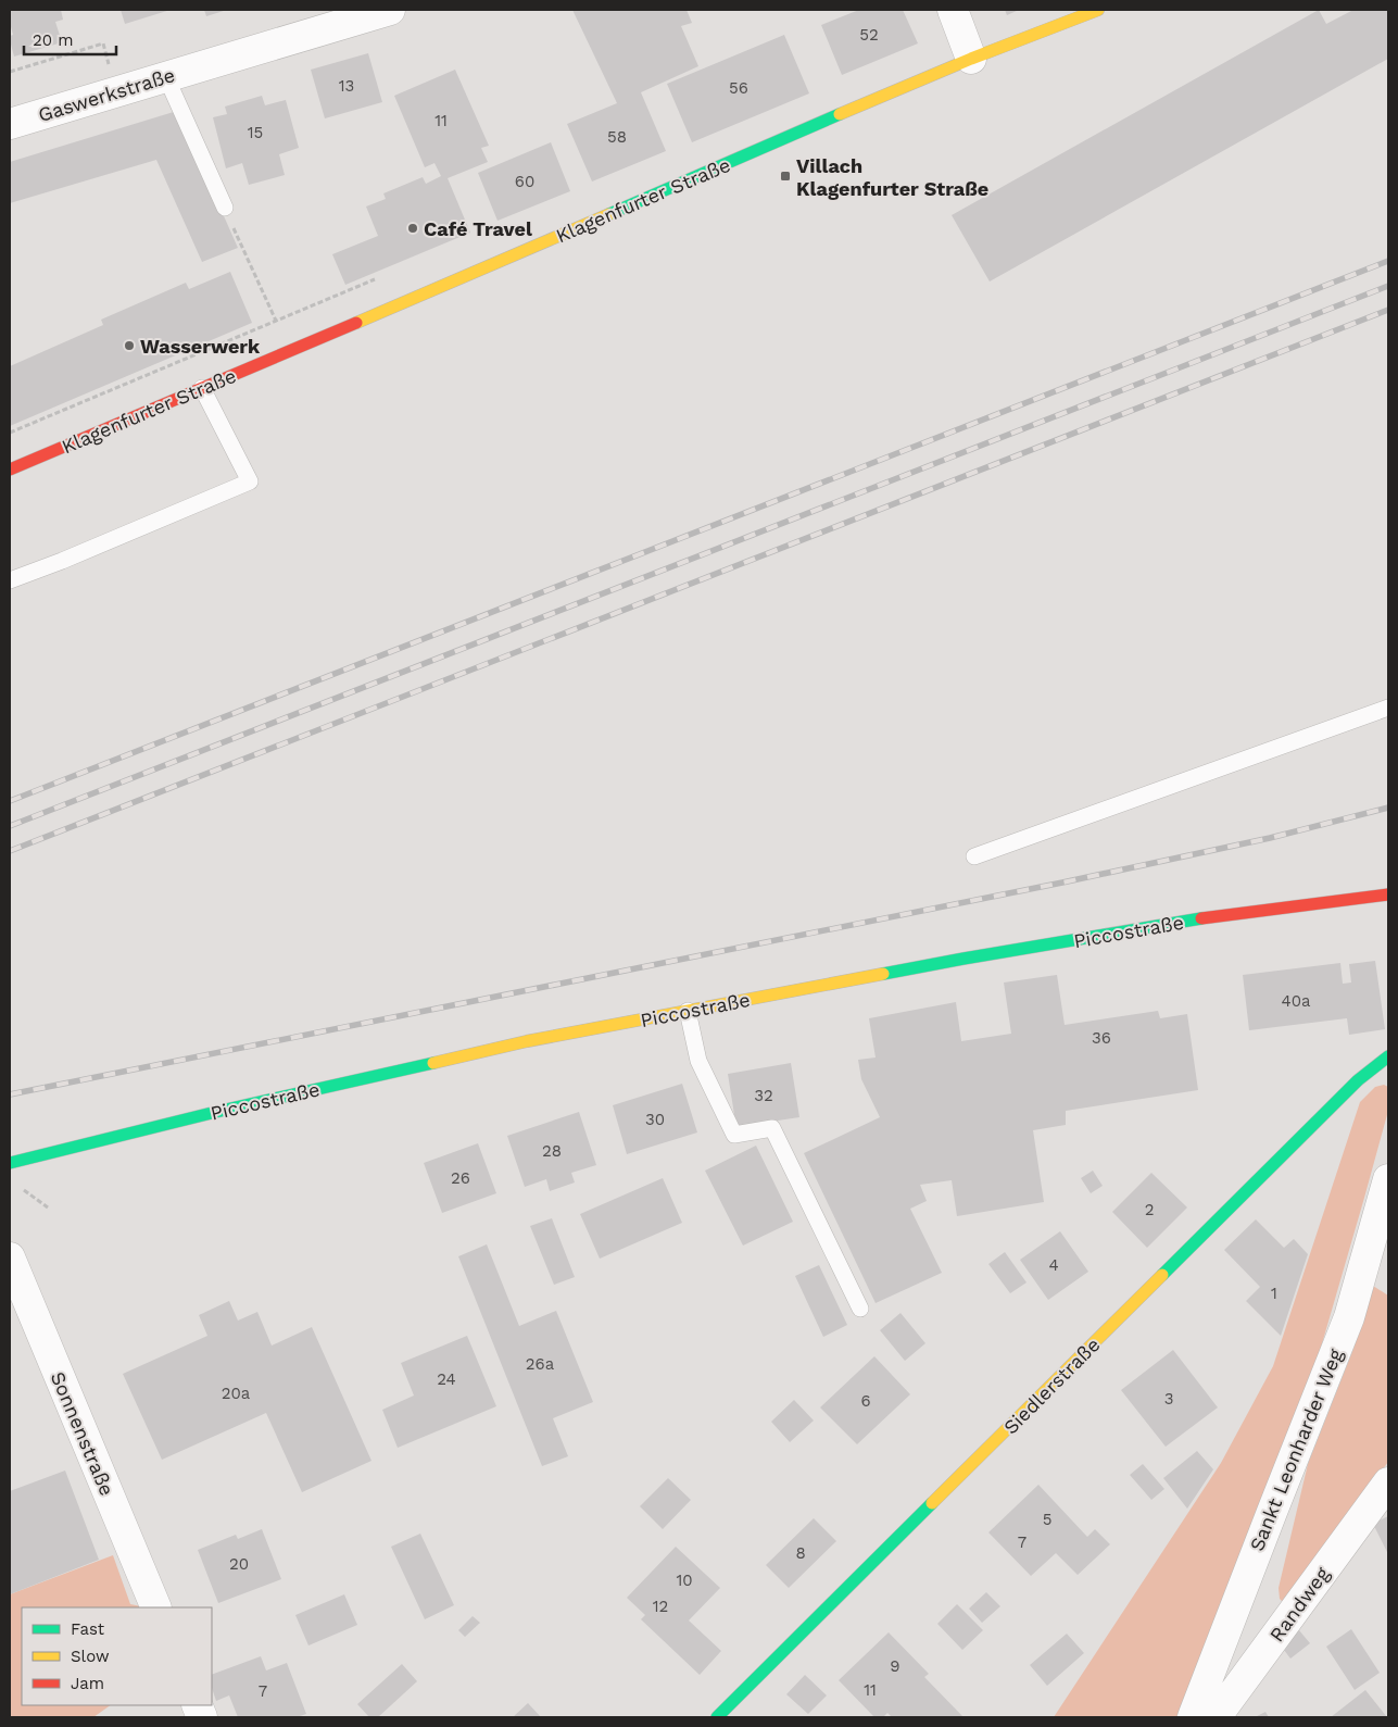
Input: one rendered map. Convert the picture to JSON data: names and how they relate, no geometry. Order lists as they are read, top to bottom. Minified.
{"streets":{"street":["Gaswerkstraße","Klagenfurter Straße","Piccostraße","Siedlerstraße","Sonnenstraße","Sankt Leonharder Weg","Randweg"]},"places":{"transit":["Villach Klagenfurter Straße"],"other":["Café Travel","Wasserwerk"]},"house_numbers":["52","13","56","11","15","58","60","40a","36","32","30","28","26","2","4","1","26a","24","20a","3","6","5","7","8","20","10","12","9","11","7"],"legend":["Fast","Slow","Jam"],"scale_bar":"20 m"}
